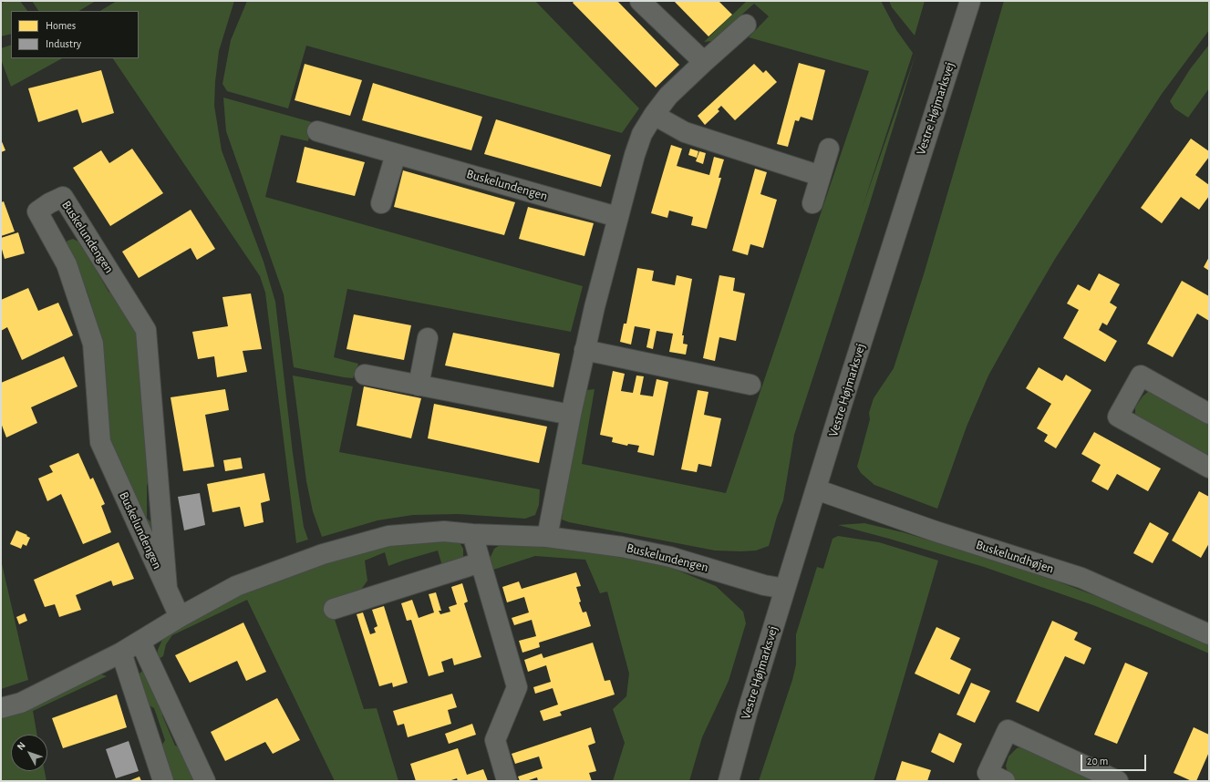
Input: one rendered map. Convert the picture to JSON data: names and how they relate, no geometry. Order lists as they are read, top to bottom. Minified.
{"streets":{"street":["Vestre Højmarksvej","Buskelundengen","Buskelundhøjen"]},"crossings":[["Vestre Højmarksvej","Buskelundengen"],["Vestre Højmarksvej","Buskelundhøjen"]],"legend":["Homes","Industry"],"scale_bar":"20 m","north":"top left"}
